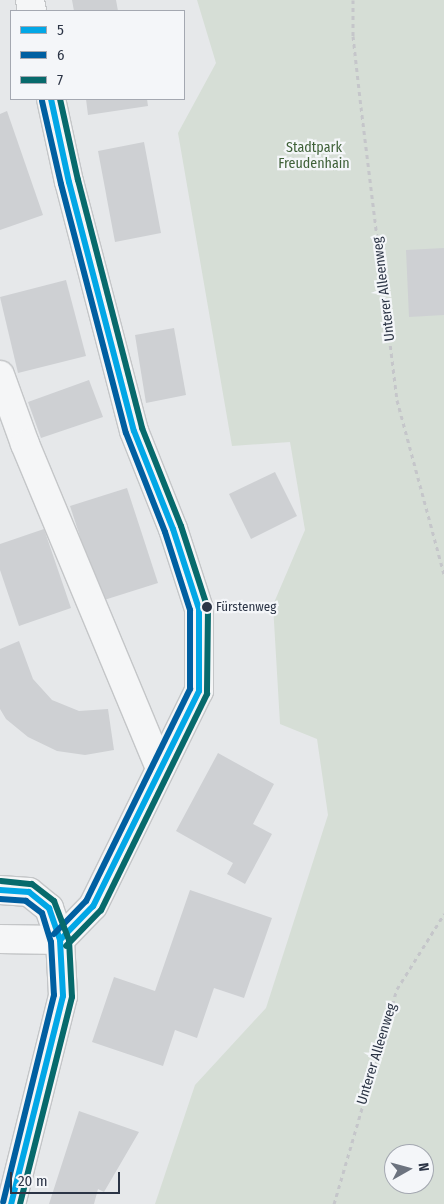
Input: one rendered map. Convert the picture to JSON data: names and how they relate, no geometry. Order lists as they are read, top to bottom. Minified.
{"streets":{"path":["Unterer Alleenweg"]},"parks":["Stadtpark Freudenhain"],"places":["Fürstenweg"],"lines":["transit line 5","transit line 7","transit line 6"],"legend":["5","6","7"],"scale_bar":"20 m","north":"right"}
